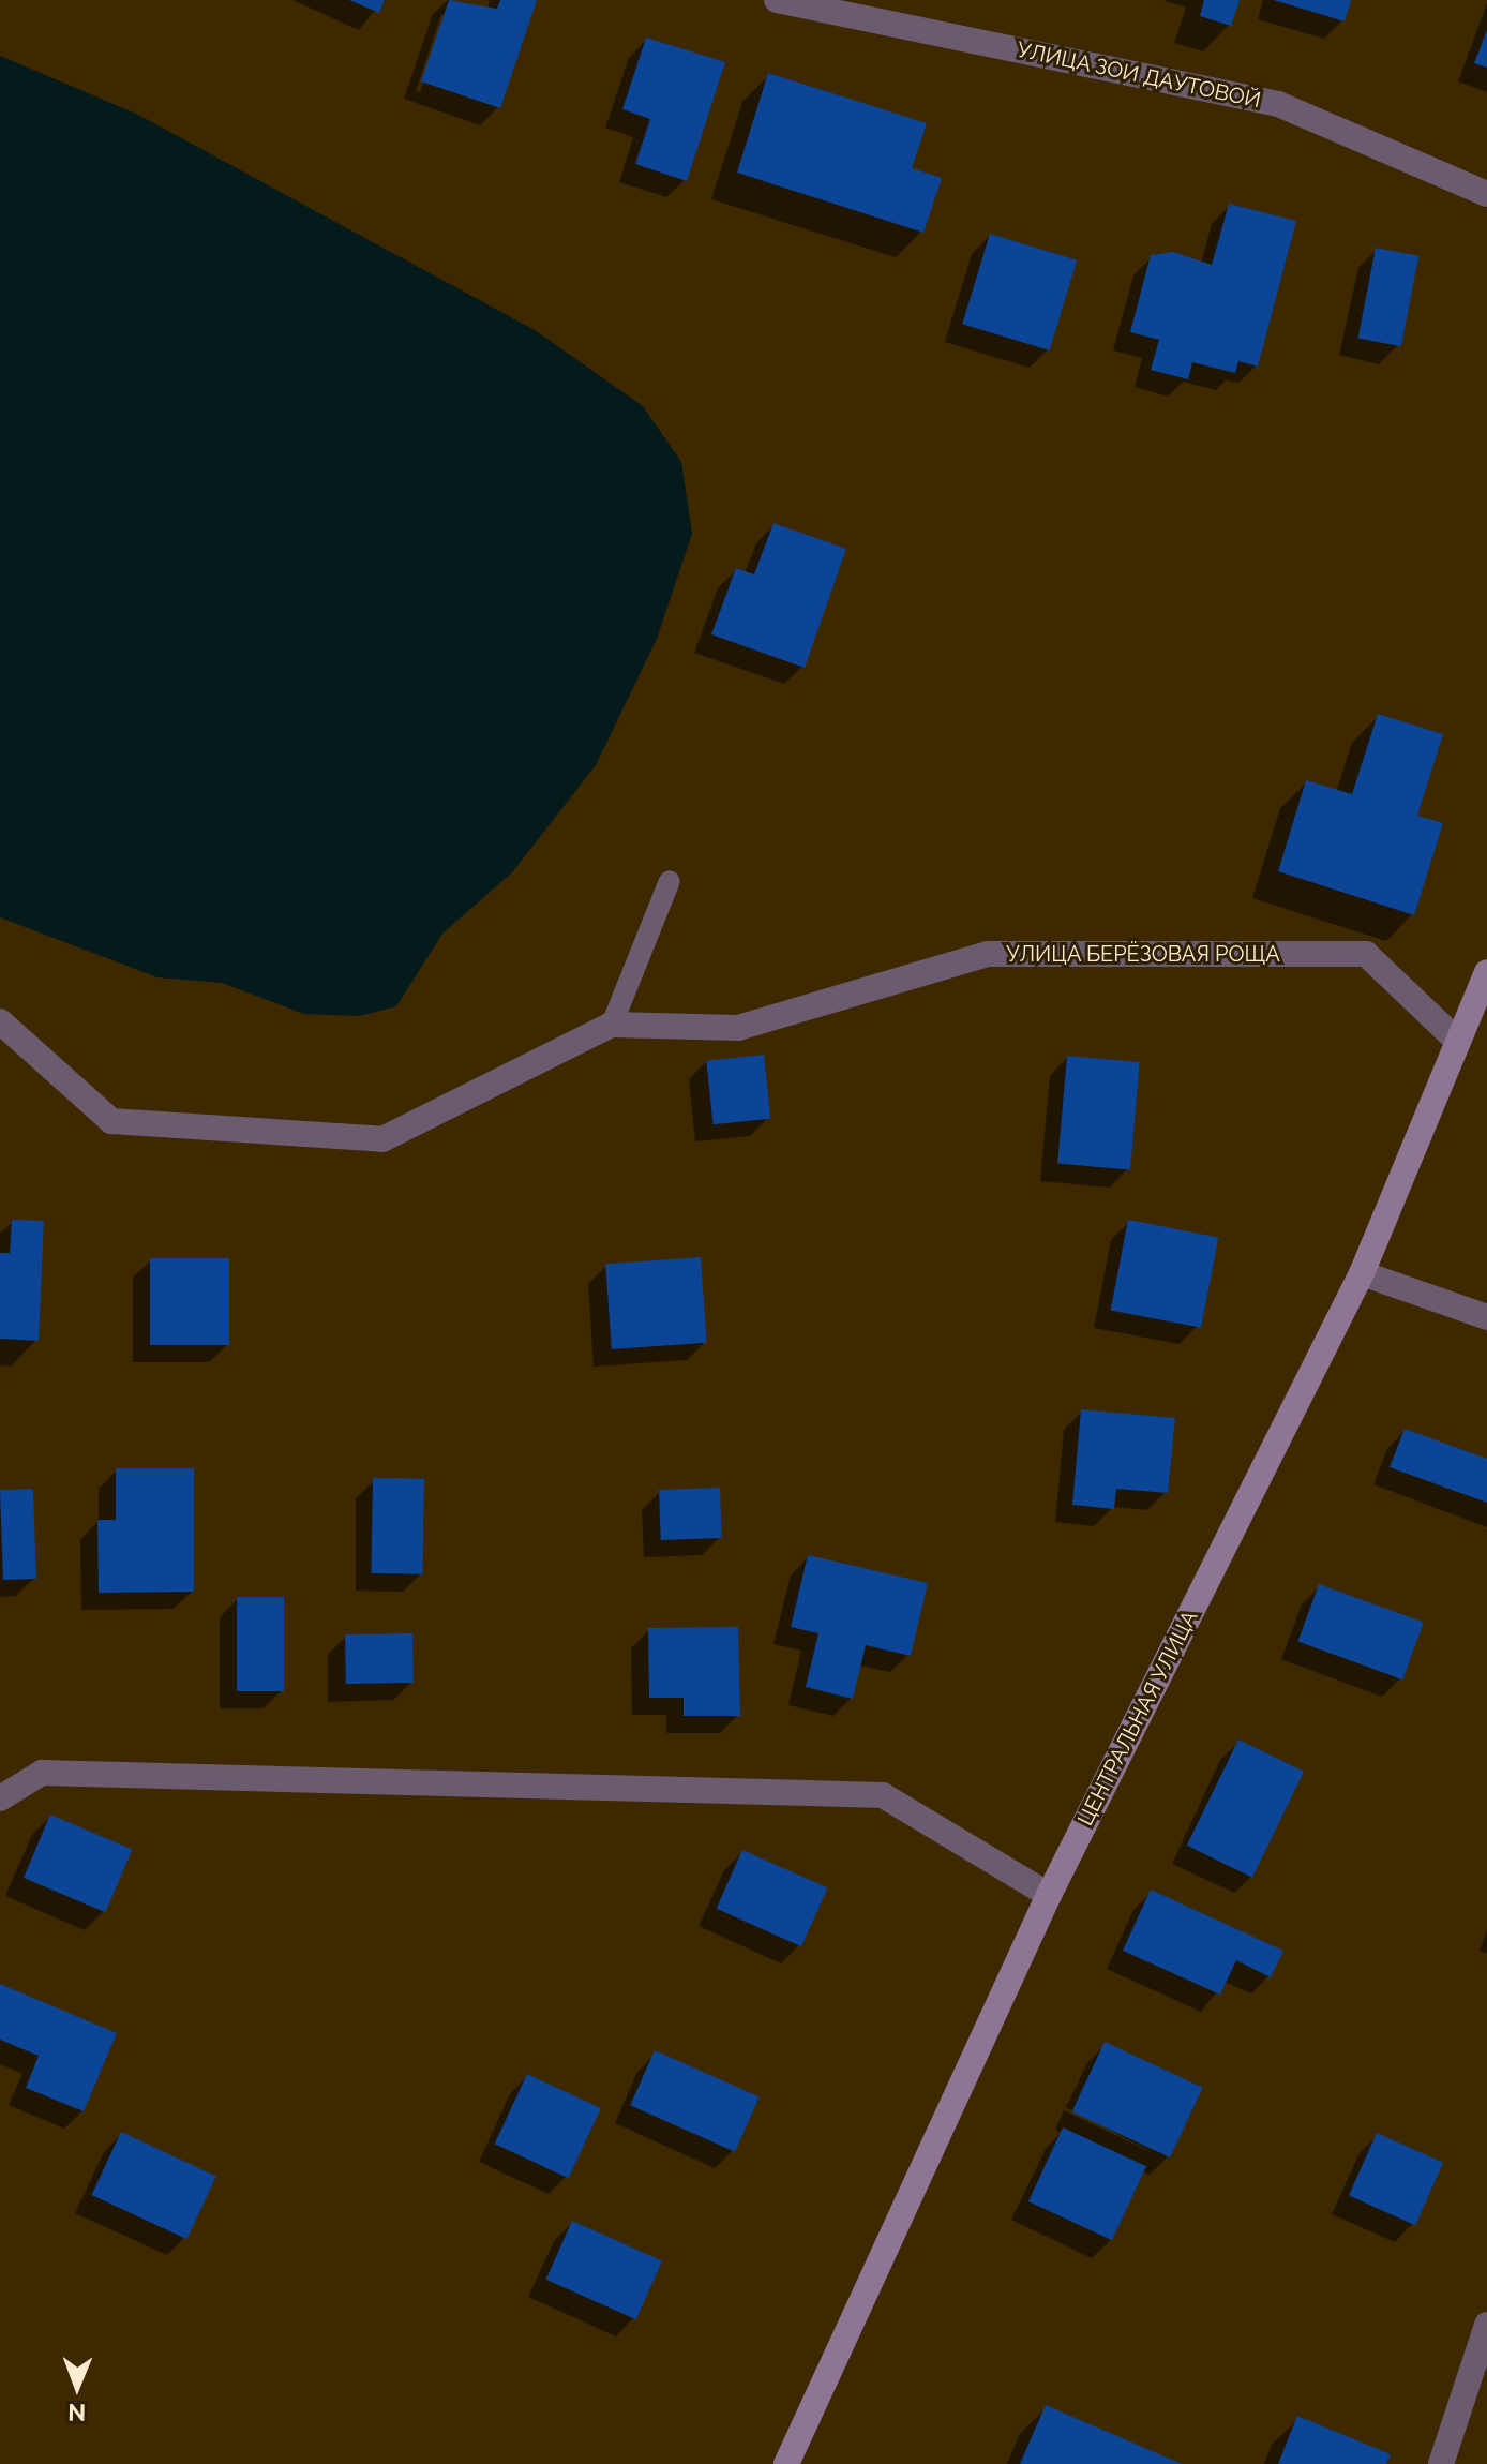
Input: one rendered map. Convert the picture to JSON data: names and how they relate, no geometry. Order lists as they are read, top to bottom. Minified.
{"streets":{"street":["УЛИЦА ЗОИ ДАУТОВОЙ","УЛИЦА БЕРЁЗОВАЯ РОЩА","ЦЕНТРАЛЬНАЯ УЛИЦА"]},"crossings":[["УЛИЦА БЕРЁЗОВАЯ РОЩА","ЦЕНТРАЛЬНАЯ УЛИЦА"]],"north":"bottom"}
